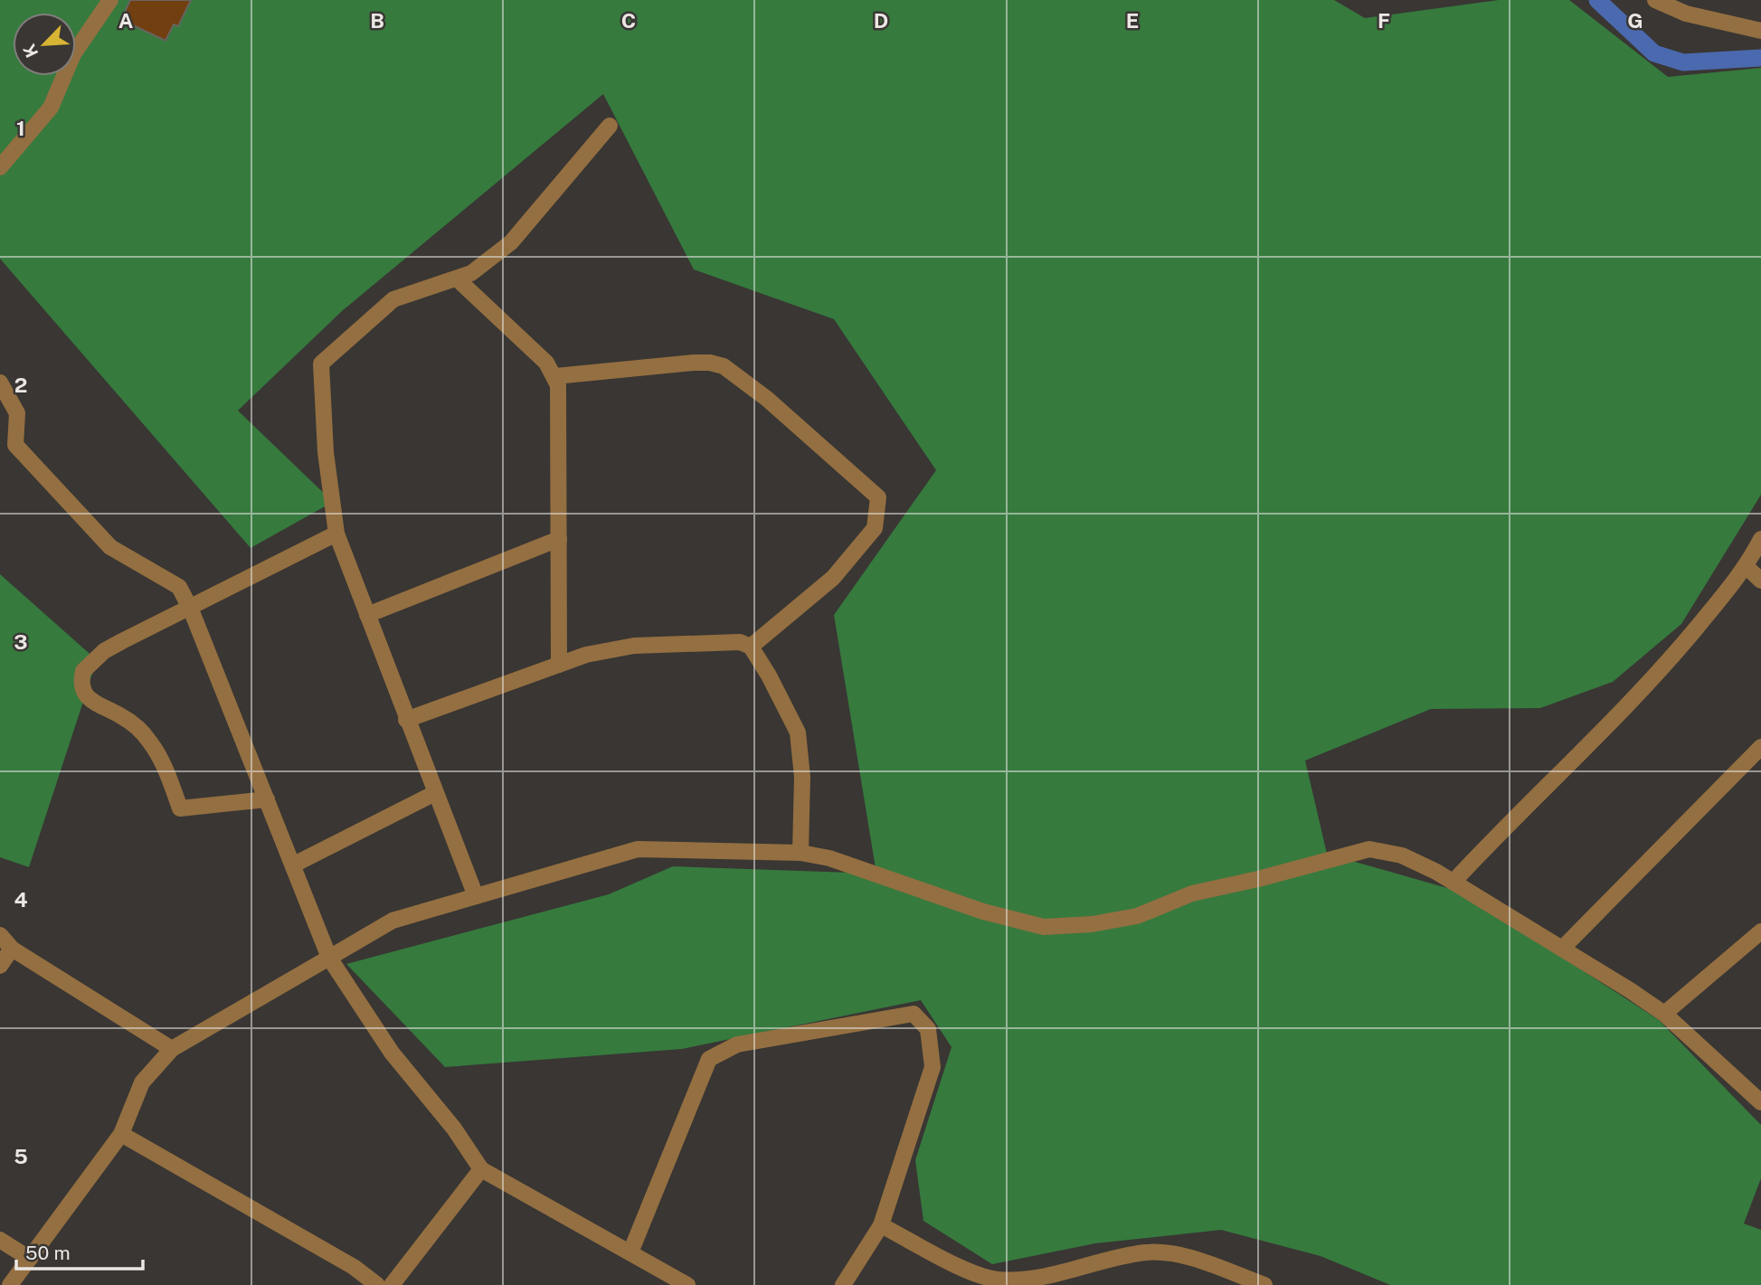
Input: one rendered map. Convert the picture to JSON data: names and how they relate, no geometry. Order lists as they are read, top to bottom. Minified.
{"scale_bar":"50 m","north":"bottom left","grid":{"columns":["A","B","C","D","E","F","G"],"rows":["1","2","3","4","5"]}}
